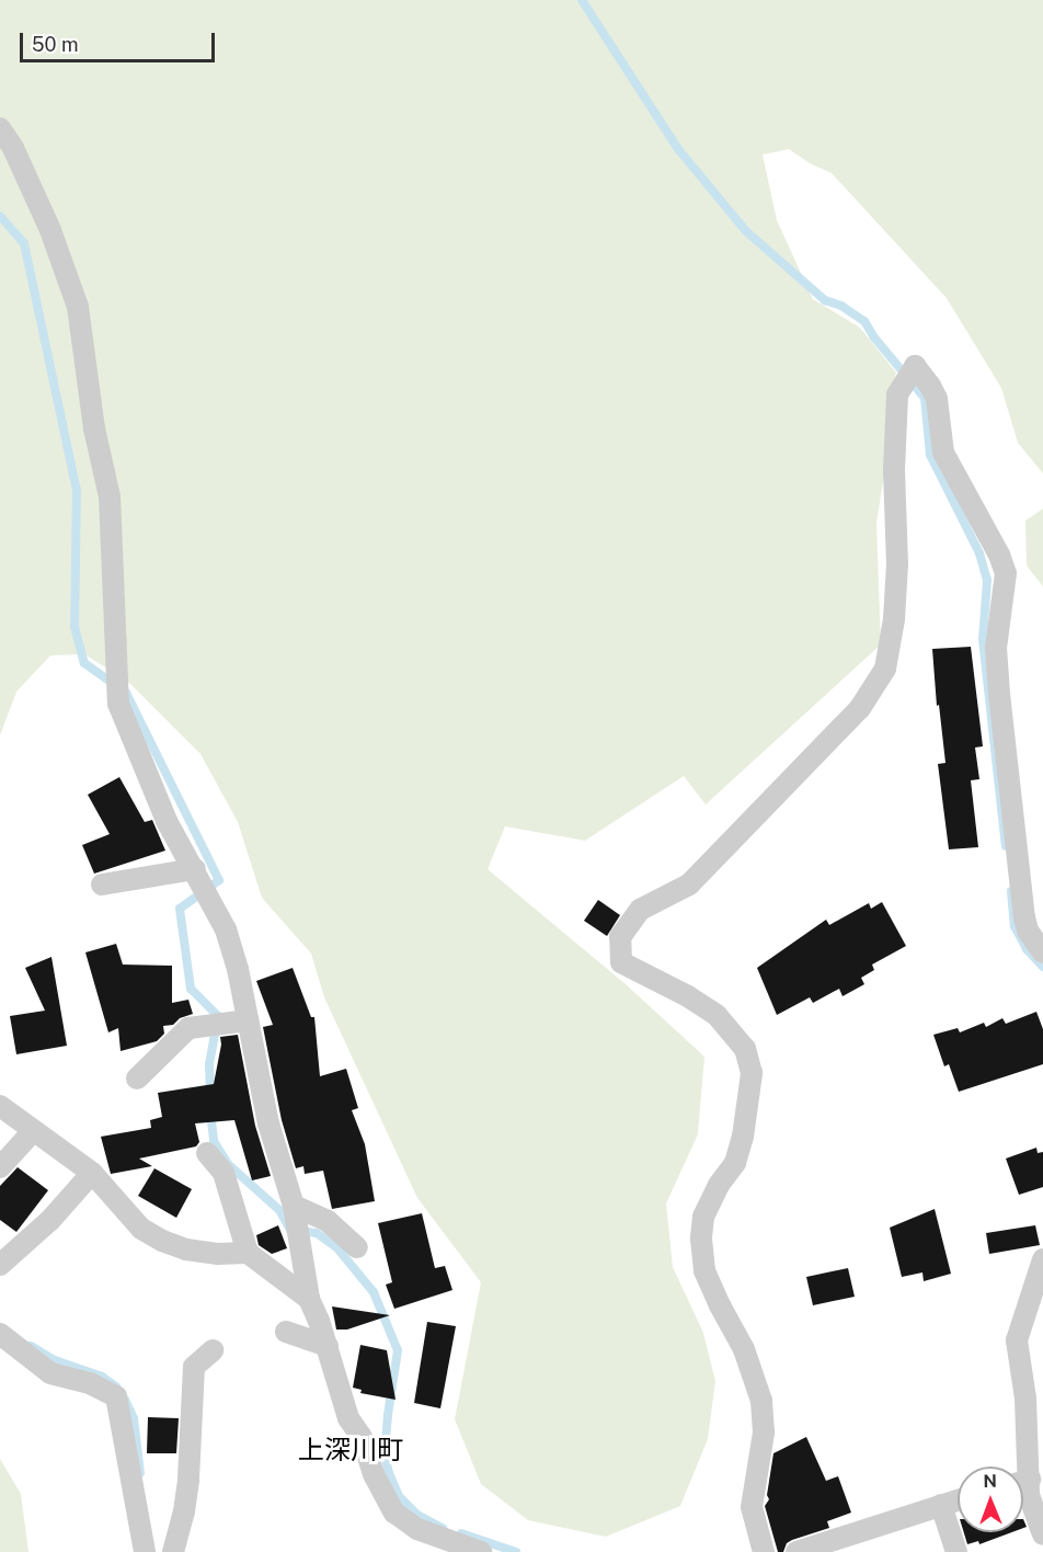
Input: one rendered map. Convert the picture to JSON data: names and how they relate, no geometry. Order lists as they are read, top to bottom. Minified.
{"districts":["上深川町"],"scale_bar":"50 m","north":"top"}
